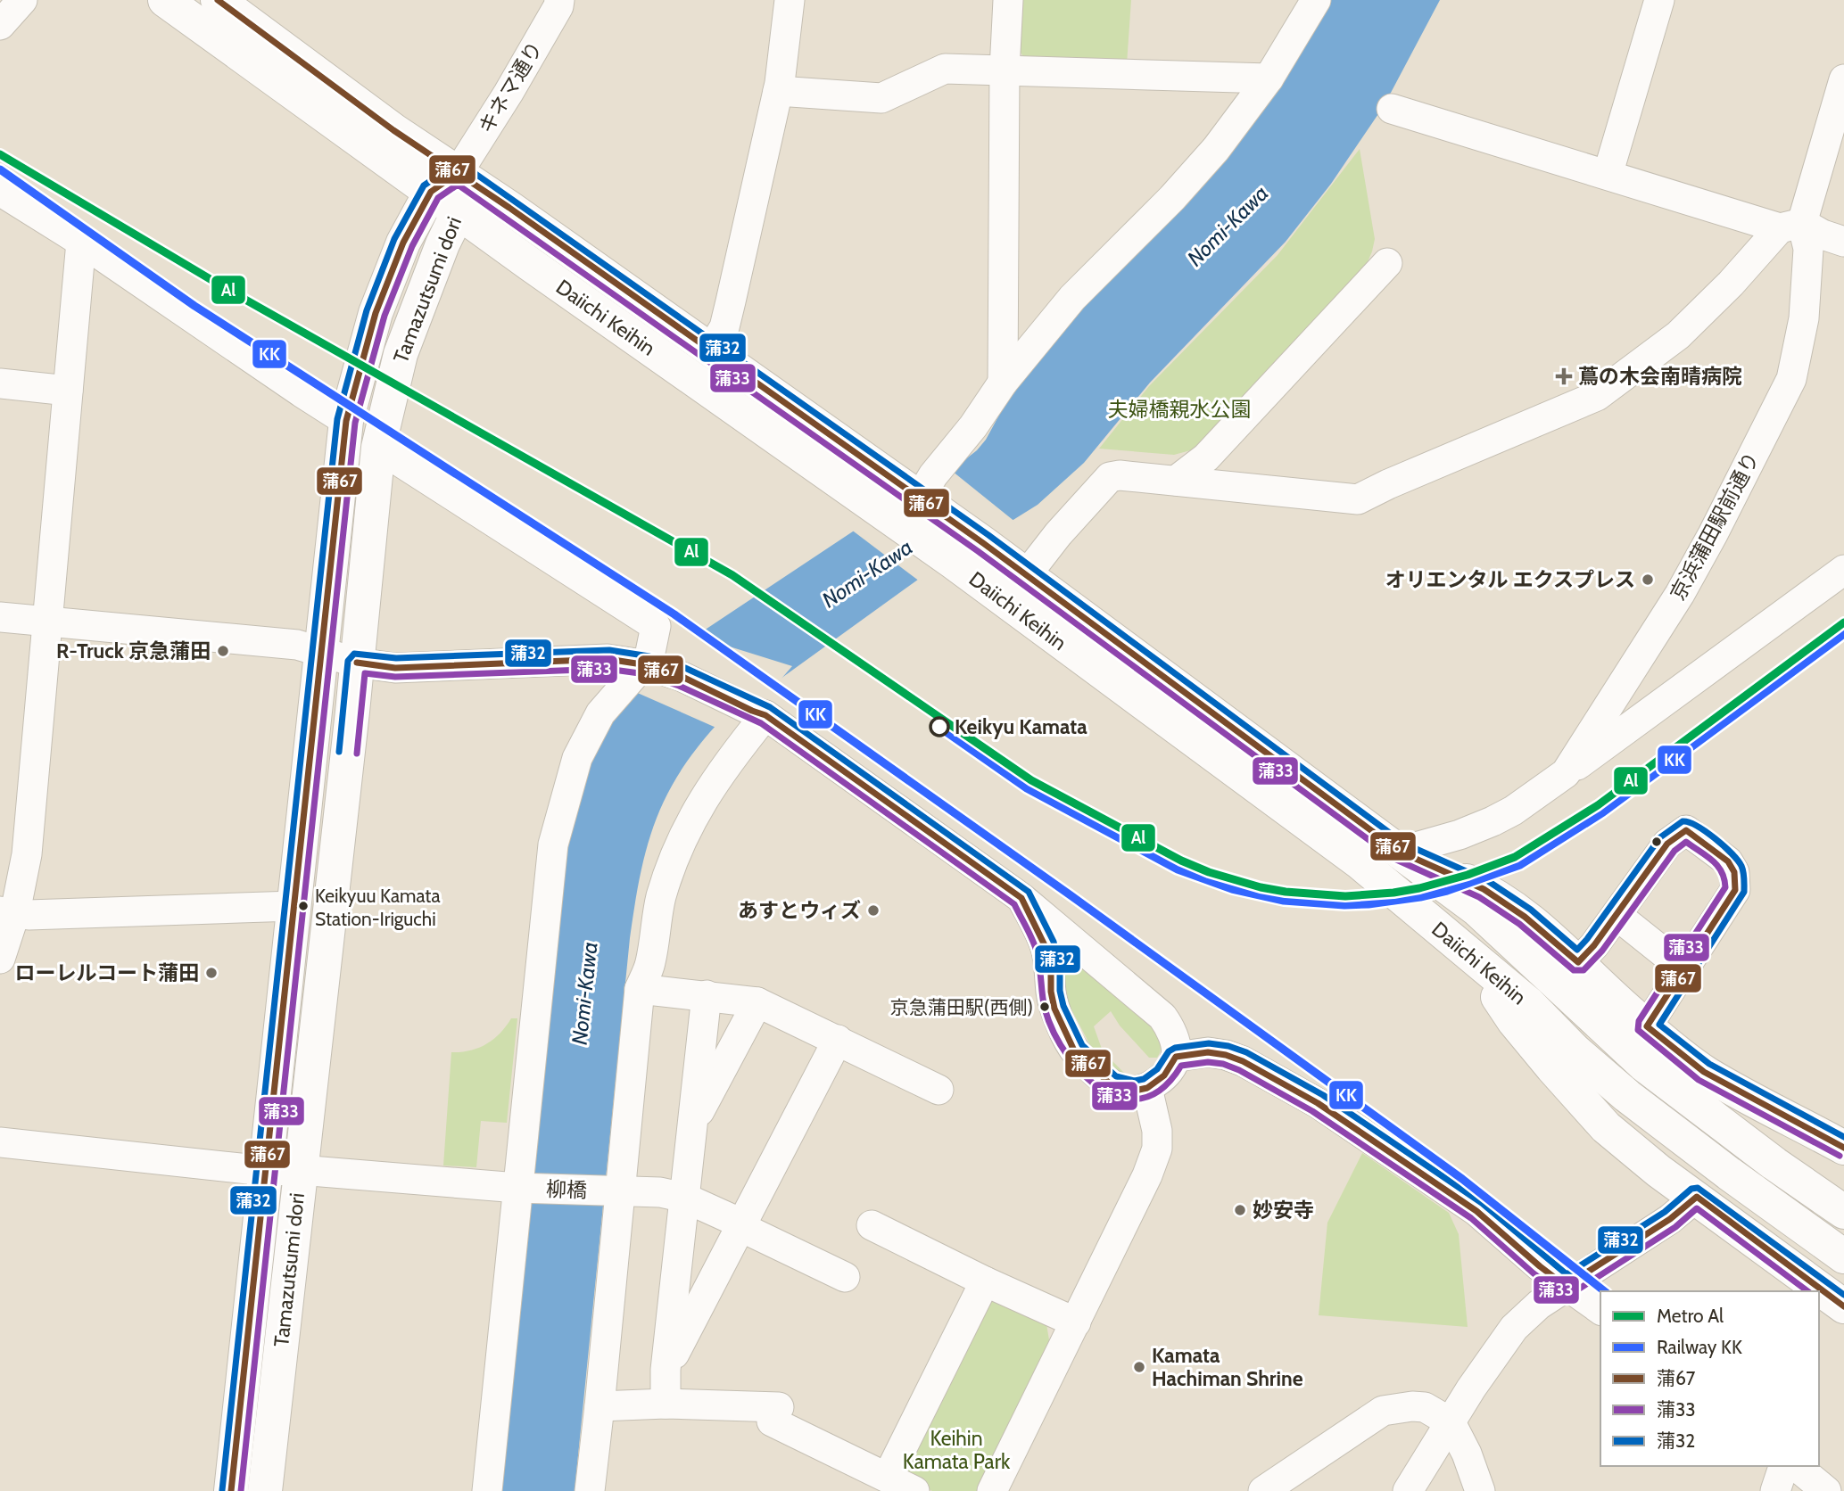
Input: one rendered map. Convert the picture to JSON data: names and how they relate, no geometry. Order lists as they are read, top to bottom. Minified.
{"streets":{"main road":["Tamazutsumi dori","Daiichi Keihin"],"street":["キネマ通り","京浜蒲田駅前通り","柳橋"]},"crossings":[["キネマ通り","Tamazutsumi dori"],["キネマ通り","Daiichi Keihin"],["Tamazutsumi dori","Daiichi Keihin"],["Tamazutsumi dori","柳橋"],["Daiichi Keihin","京浜蒲田駅前通り"]],"water":["Nomi-Kawa"],"parks":["夫婦橋親水公園","Keihin Kamata Park"],"places":{"health":["蔦の木会南晴病院"],"other":["オリエンタル エクスプレス","R-Truck 京急蒲田","Keikyu Kamata","Keikyuu Kamata Station-Iriguchi","あすとウィズ","ローレルコート蒲田","京急蒲田駅(西側)","妙安寺","Kamata Hachiman Shrine"]},"lines":["transit line 蒲67","metro line Al","transit line 蒲32","rail line KK","transit line 蒲33"],"legend":["Metro Al","Railway KK","蒲67","蒲33","蒲32"]}
